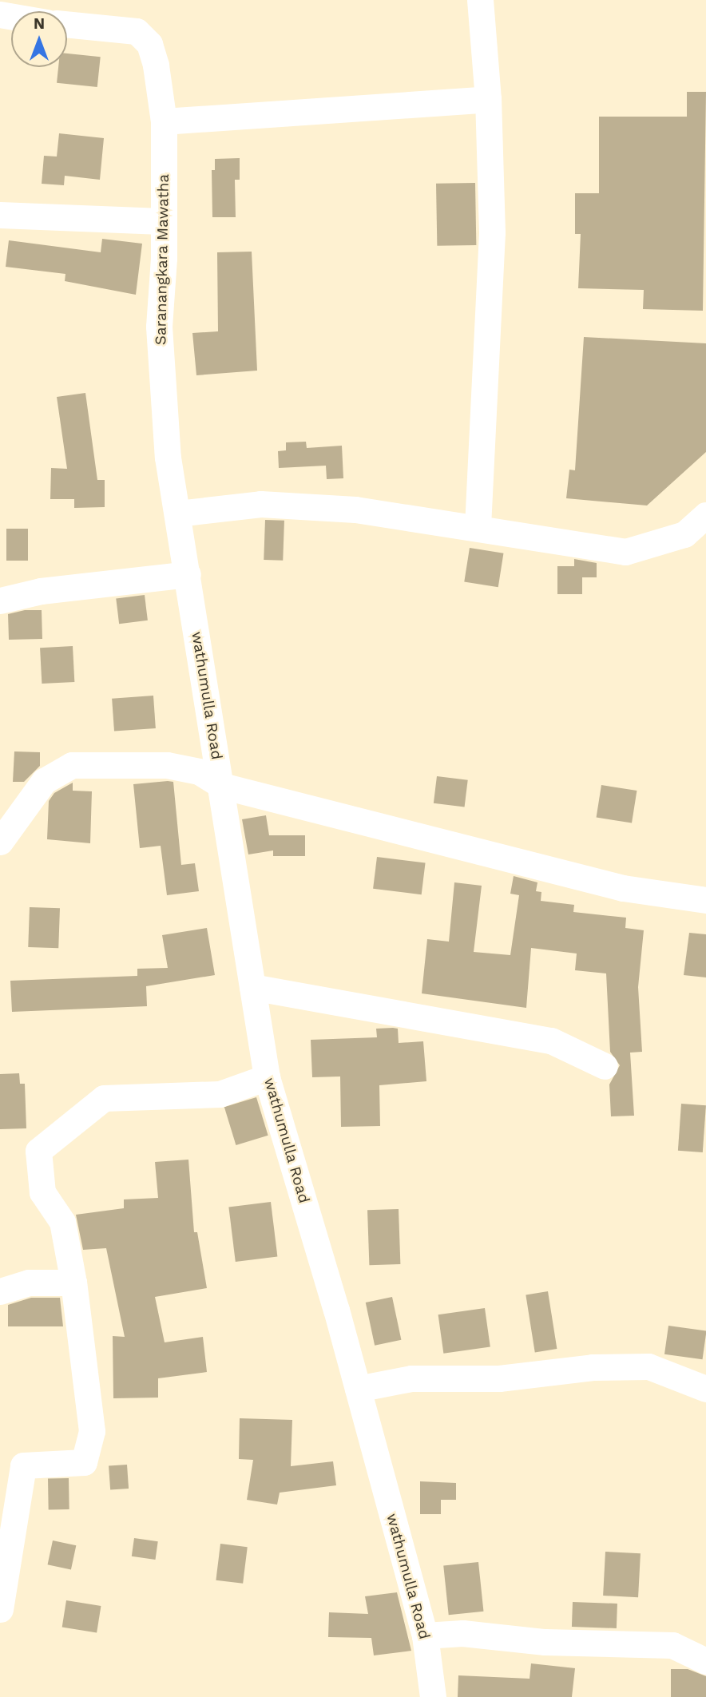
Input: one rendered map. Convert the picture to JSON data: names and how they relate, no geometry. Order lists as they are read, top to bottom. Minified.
{"streets":{"street":["Saranangkara Mawatha","wathumulla Road"]},"crossings":[["Saranangkara Mawatha","wathumulla Road"]],"north":"top"}
